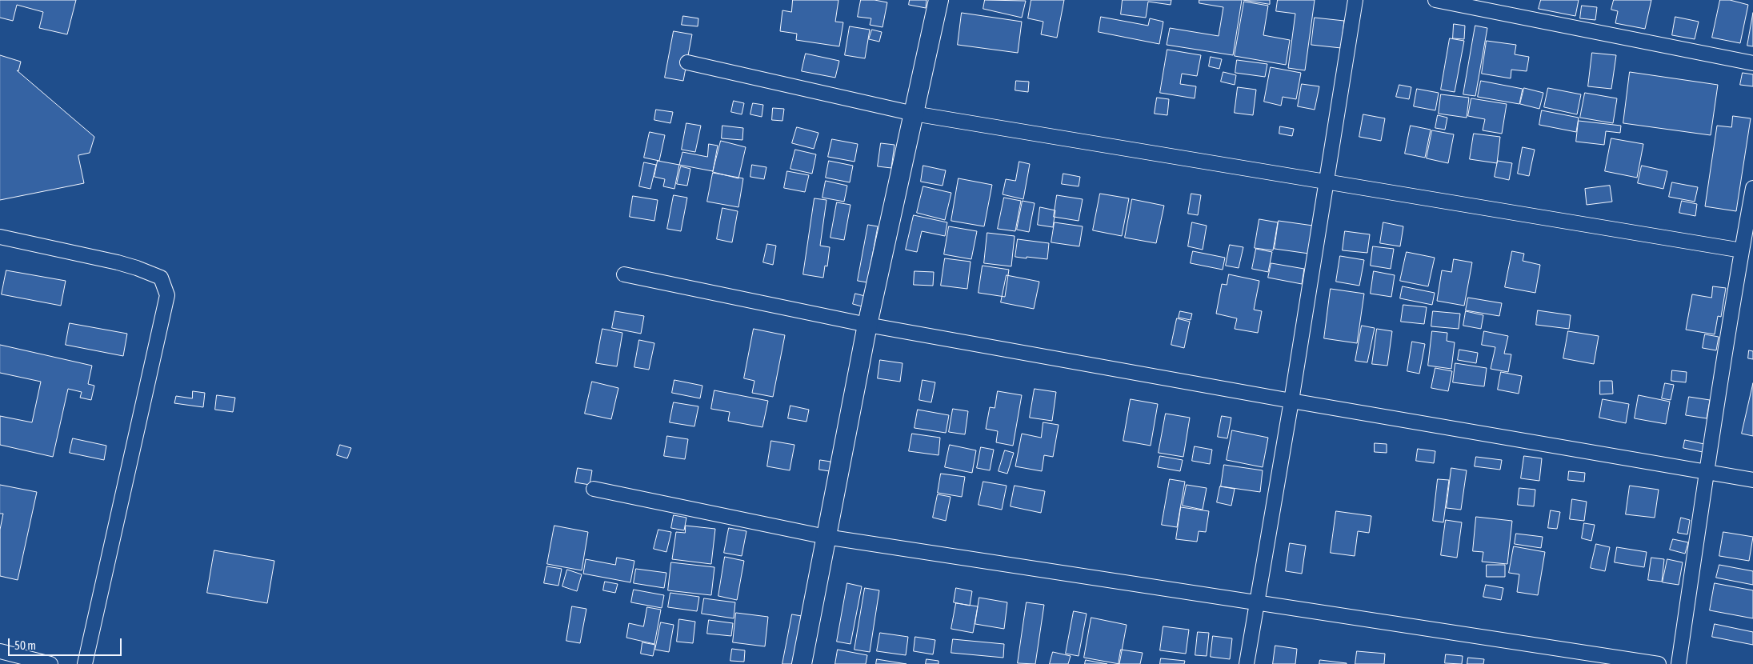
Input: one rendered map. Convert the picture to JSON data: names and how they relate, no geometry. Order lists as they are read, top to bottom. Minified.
{"scale_bar":"50 m"}
